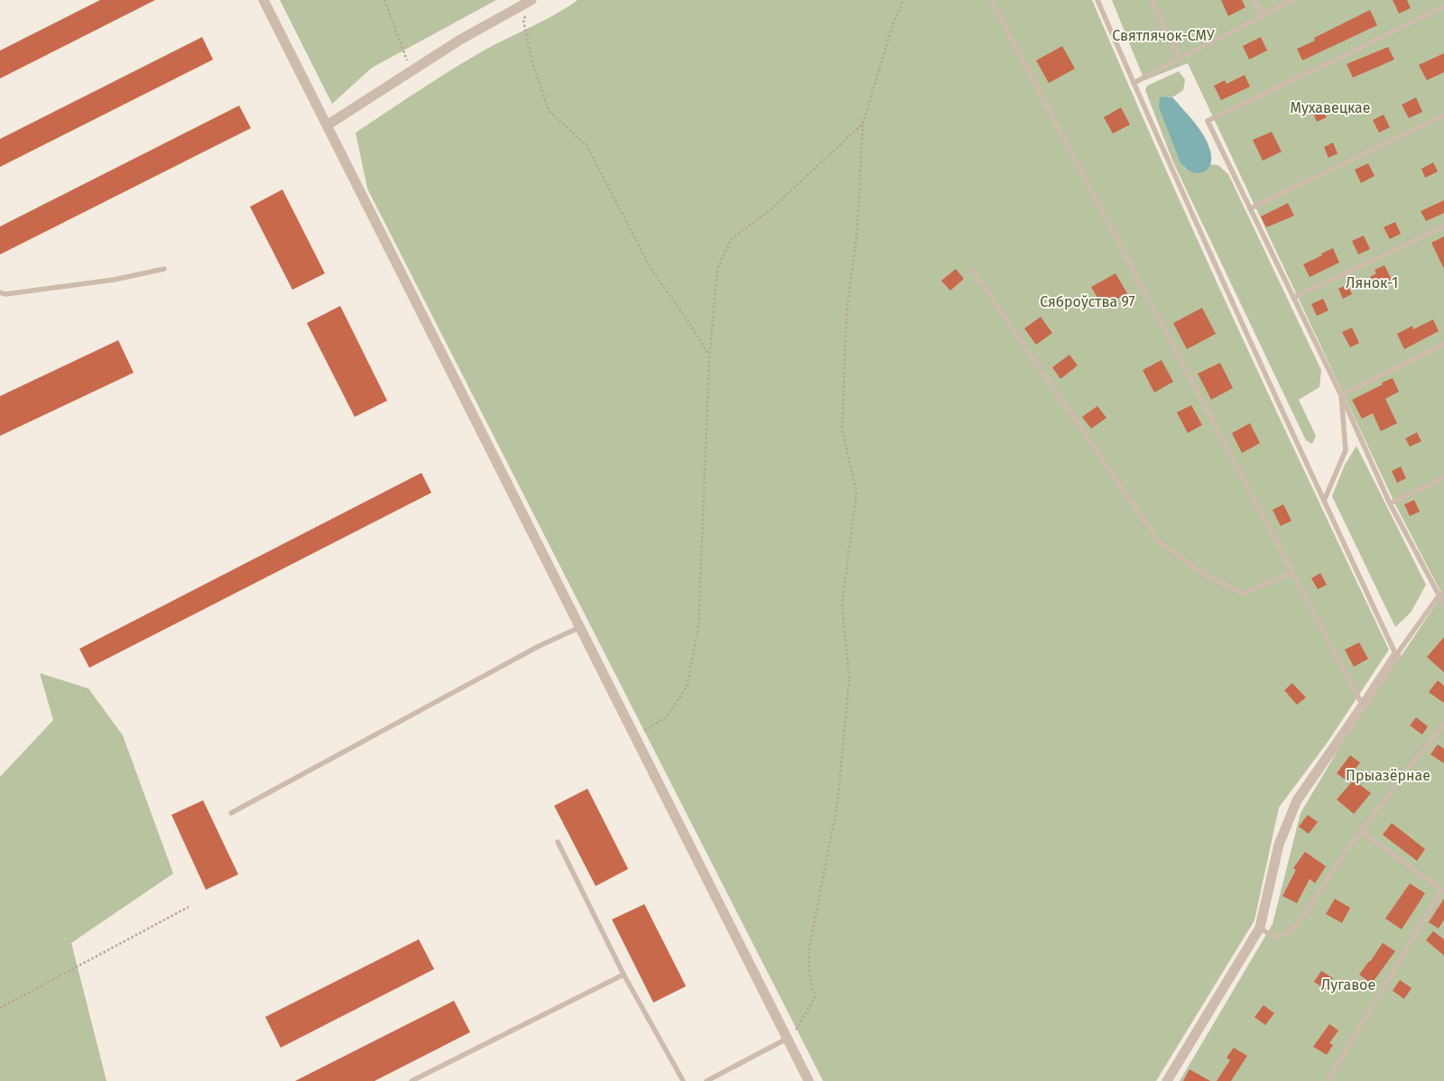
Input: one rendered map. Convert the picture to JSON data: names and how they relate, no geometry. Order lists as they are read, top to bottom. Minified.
{"parks":["Святлячок-СМУ","Мухавецкае","Лянок-1","Сяброўства 97","Прыазёрнае","Лугавое"]}
